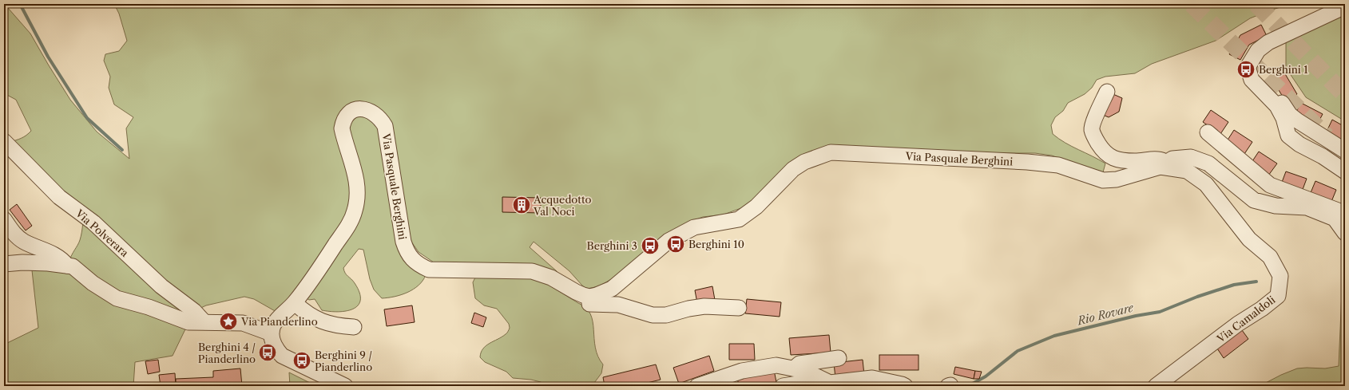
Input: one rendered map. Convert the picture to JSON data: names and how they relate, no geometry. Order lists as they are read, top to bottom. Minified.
{"streets":{"street":["Via Pasquale Berghini","Via Polverara","Via Camaldoli"]},"crossings":[["Via Pasquale Berghini","Via Camaldoli"]],"water":["Rio Rovare"],"places":{"bus stop":["Berghini 1","Berghini 10","Berghini 3","Berghini 4 / Pianderlino","Berghini 9 / Pianderlino"],"building":["Acquedotto Val Noci"],"place":["Via Pianderlino"]}}
